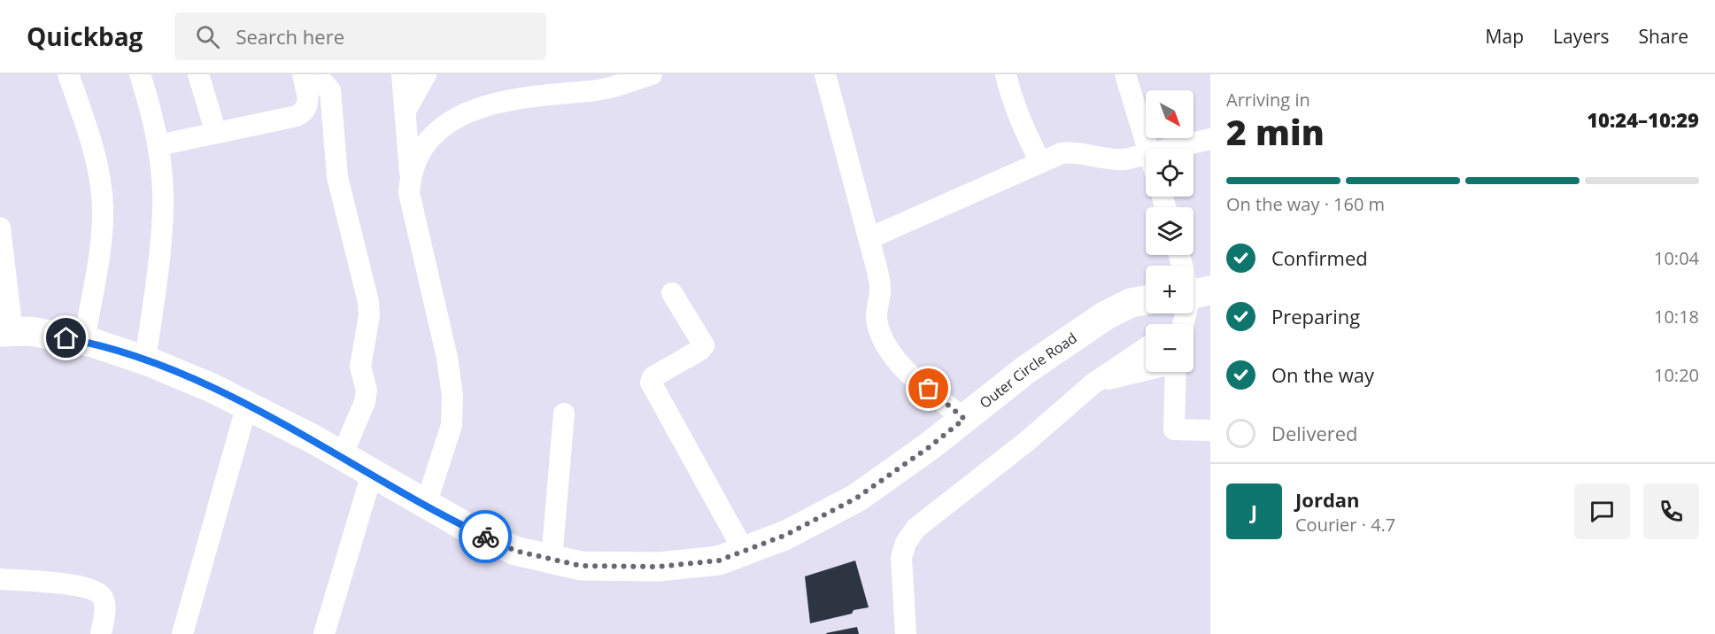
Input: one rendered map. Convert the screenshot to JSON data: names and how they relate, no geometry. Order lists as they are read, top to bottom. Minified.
{"streets":{"main road":["Outer Circle Road"]},"north":"bottom right","page":{"header":"Quickbag","search":"Search here","nav":["Map","Layers","Share"],"heading":["2 min","Arriving in","10:24–10:29"],"panel":["Jordan","Courier · 4.7"],"map_buttons":["+","−"],"bar":"On the way · 160 m","list":[["Confirmed","10:04"],["Preparing","10:18"],["On the way","10:20"],"Delivered"],"round":"J"}}
